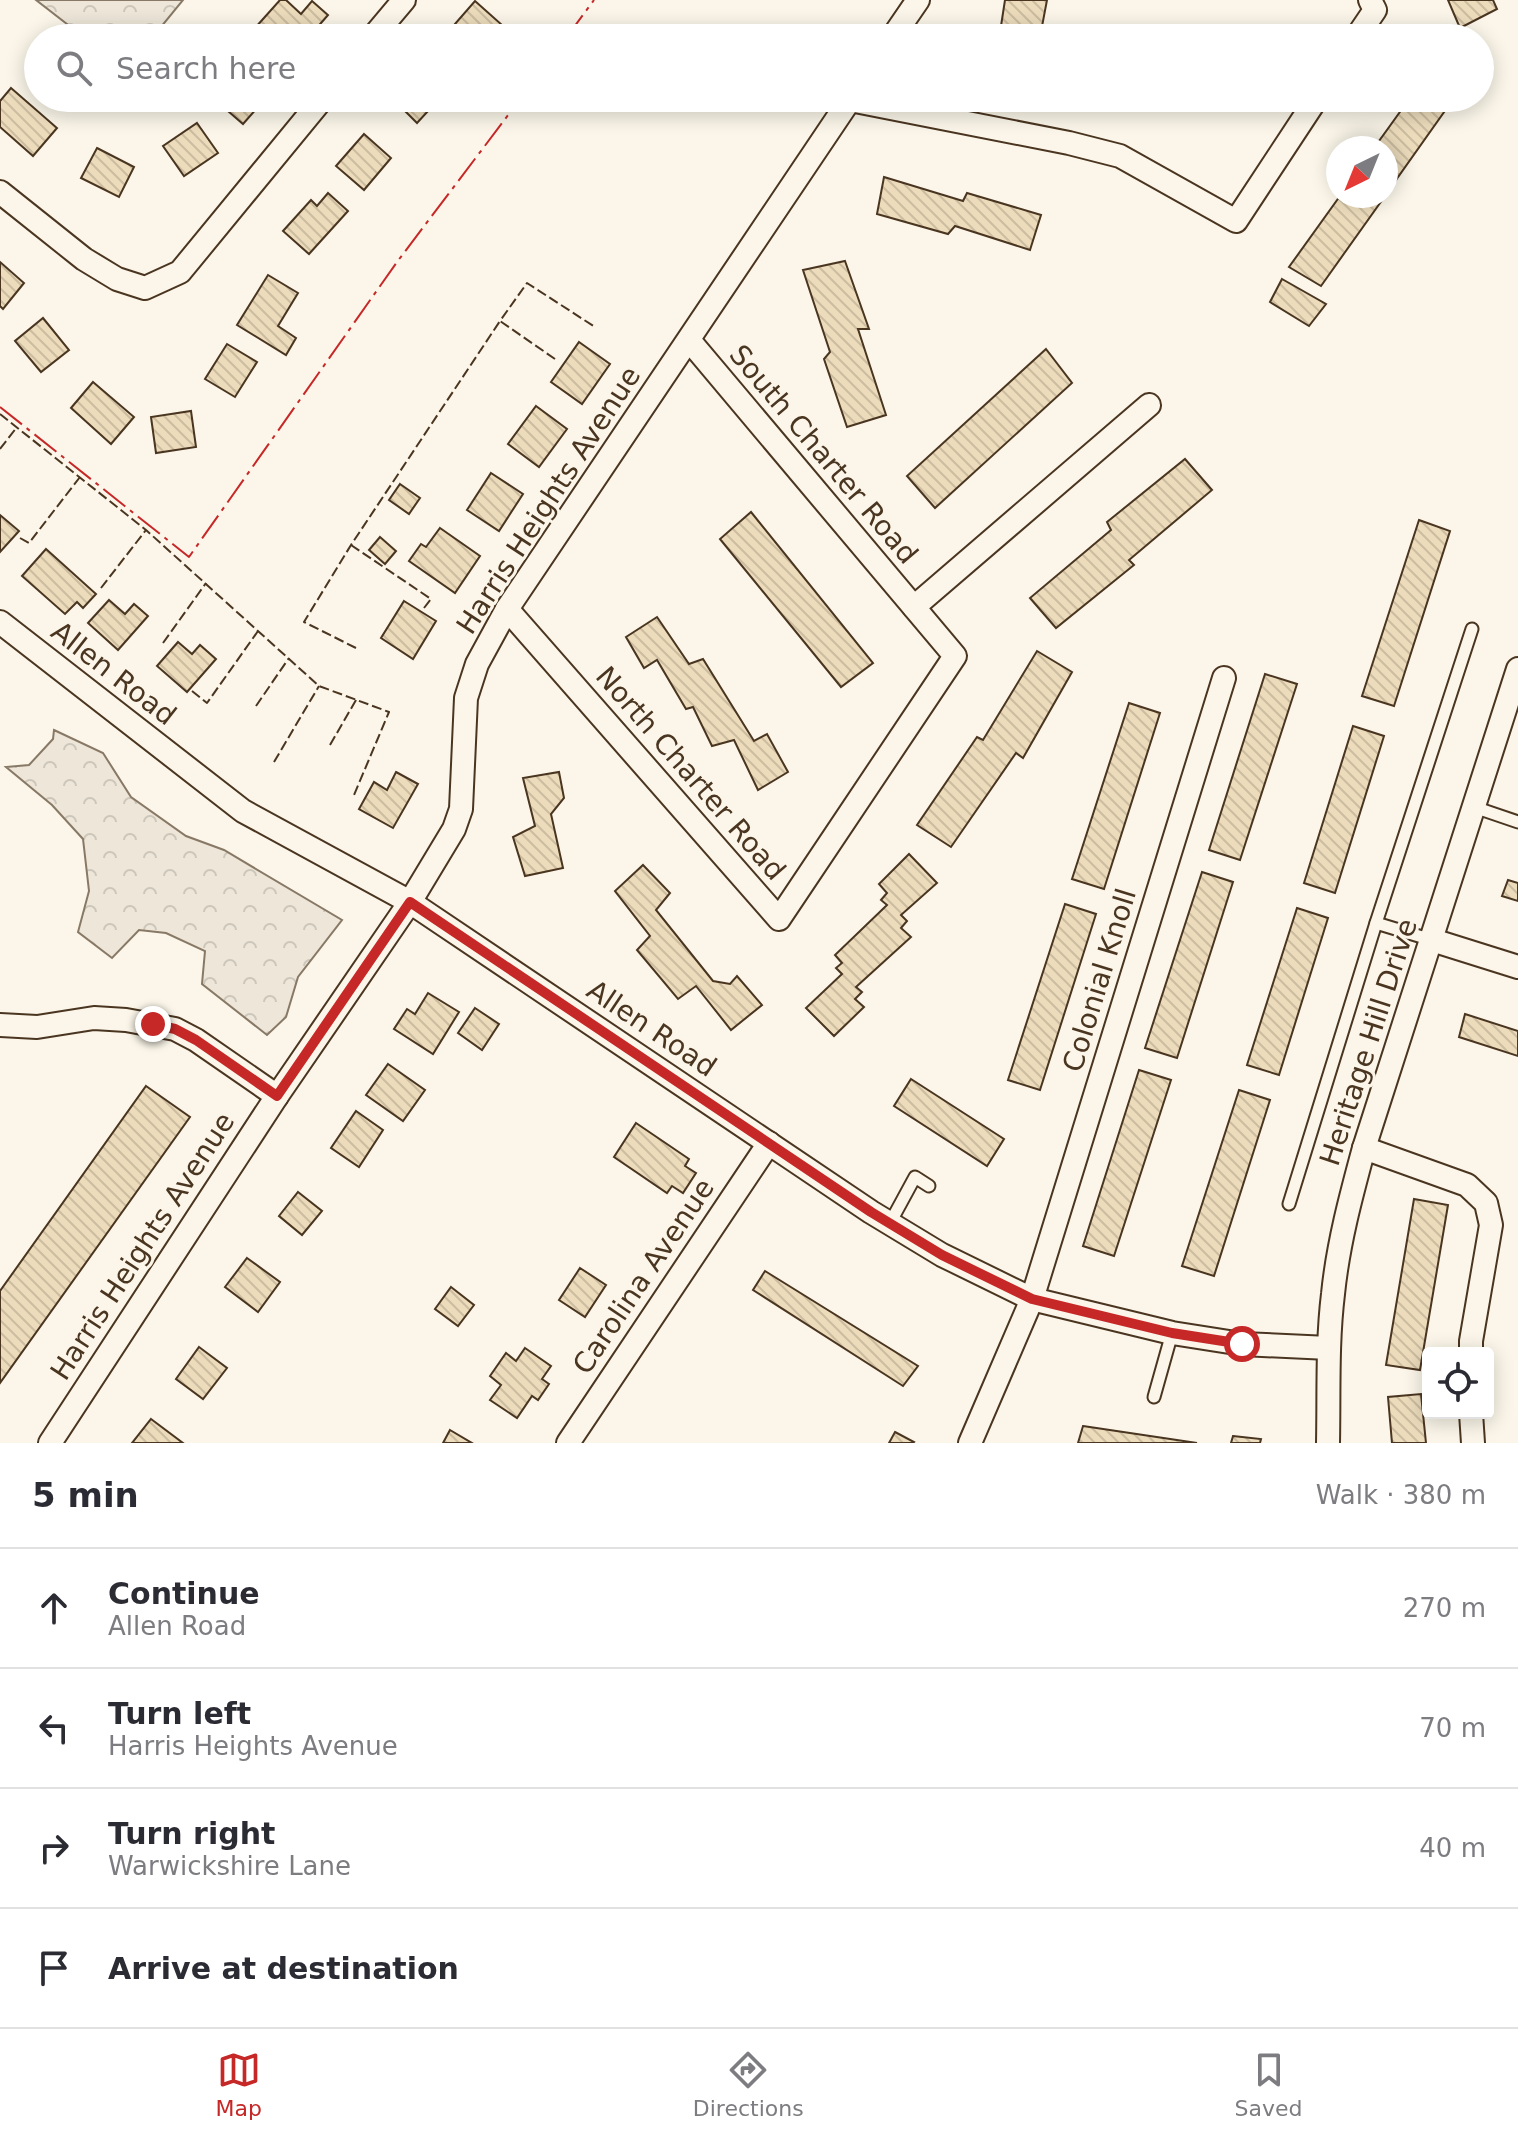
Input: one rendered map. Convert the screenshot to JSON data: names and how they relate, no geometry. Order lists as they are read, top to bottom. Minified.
{"streets":{"street":["South Charter Road","Harris Heights Avenue","Allen Road","North Charter Road","Colonial Knoll","Heritage Hill Drive","Carolina Avenue"]},"crossings":[["South Charter Road","Harris Heights Avenue"],["South Charter Road","North Charter Road"],["Harris Heights Avenue","Allen Road"],["Harris Heights Avenue","North Charter Road"],["Allen Road","Colonial Knoll"],["Allen Road","Heritage Hill Drive"],["Allen Road","Carolina Avenue"]],"north":"bottom left","page":{"search":"Search here","heading":["5 min","Walk · 380 m"],"list":[["Continue","Allen Road","270 m"],["Turn left","Harris Heights Avenue","70 m"],["Turn right","Warwickshire Lane","40 m"],"Arrive at destination"],"nav":["Map","Directions","Saved"]}}
